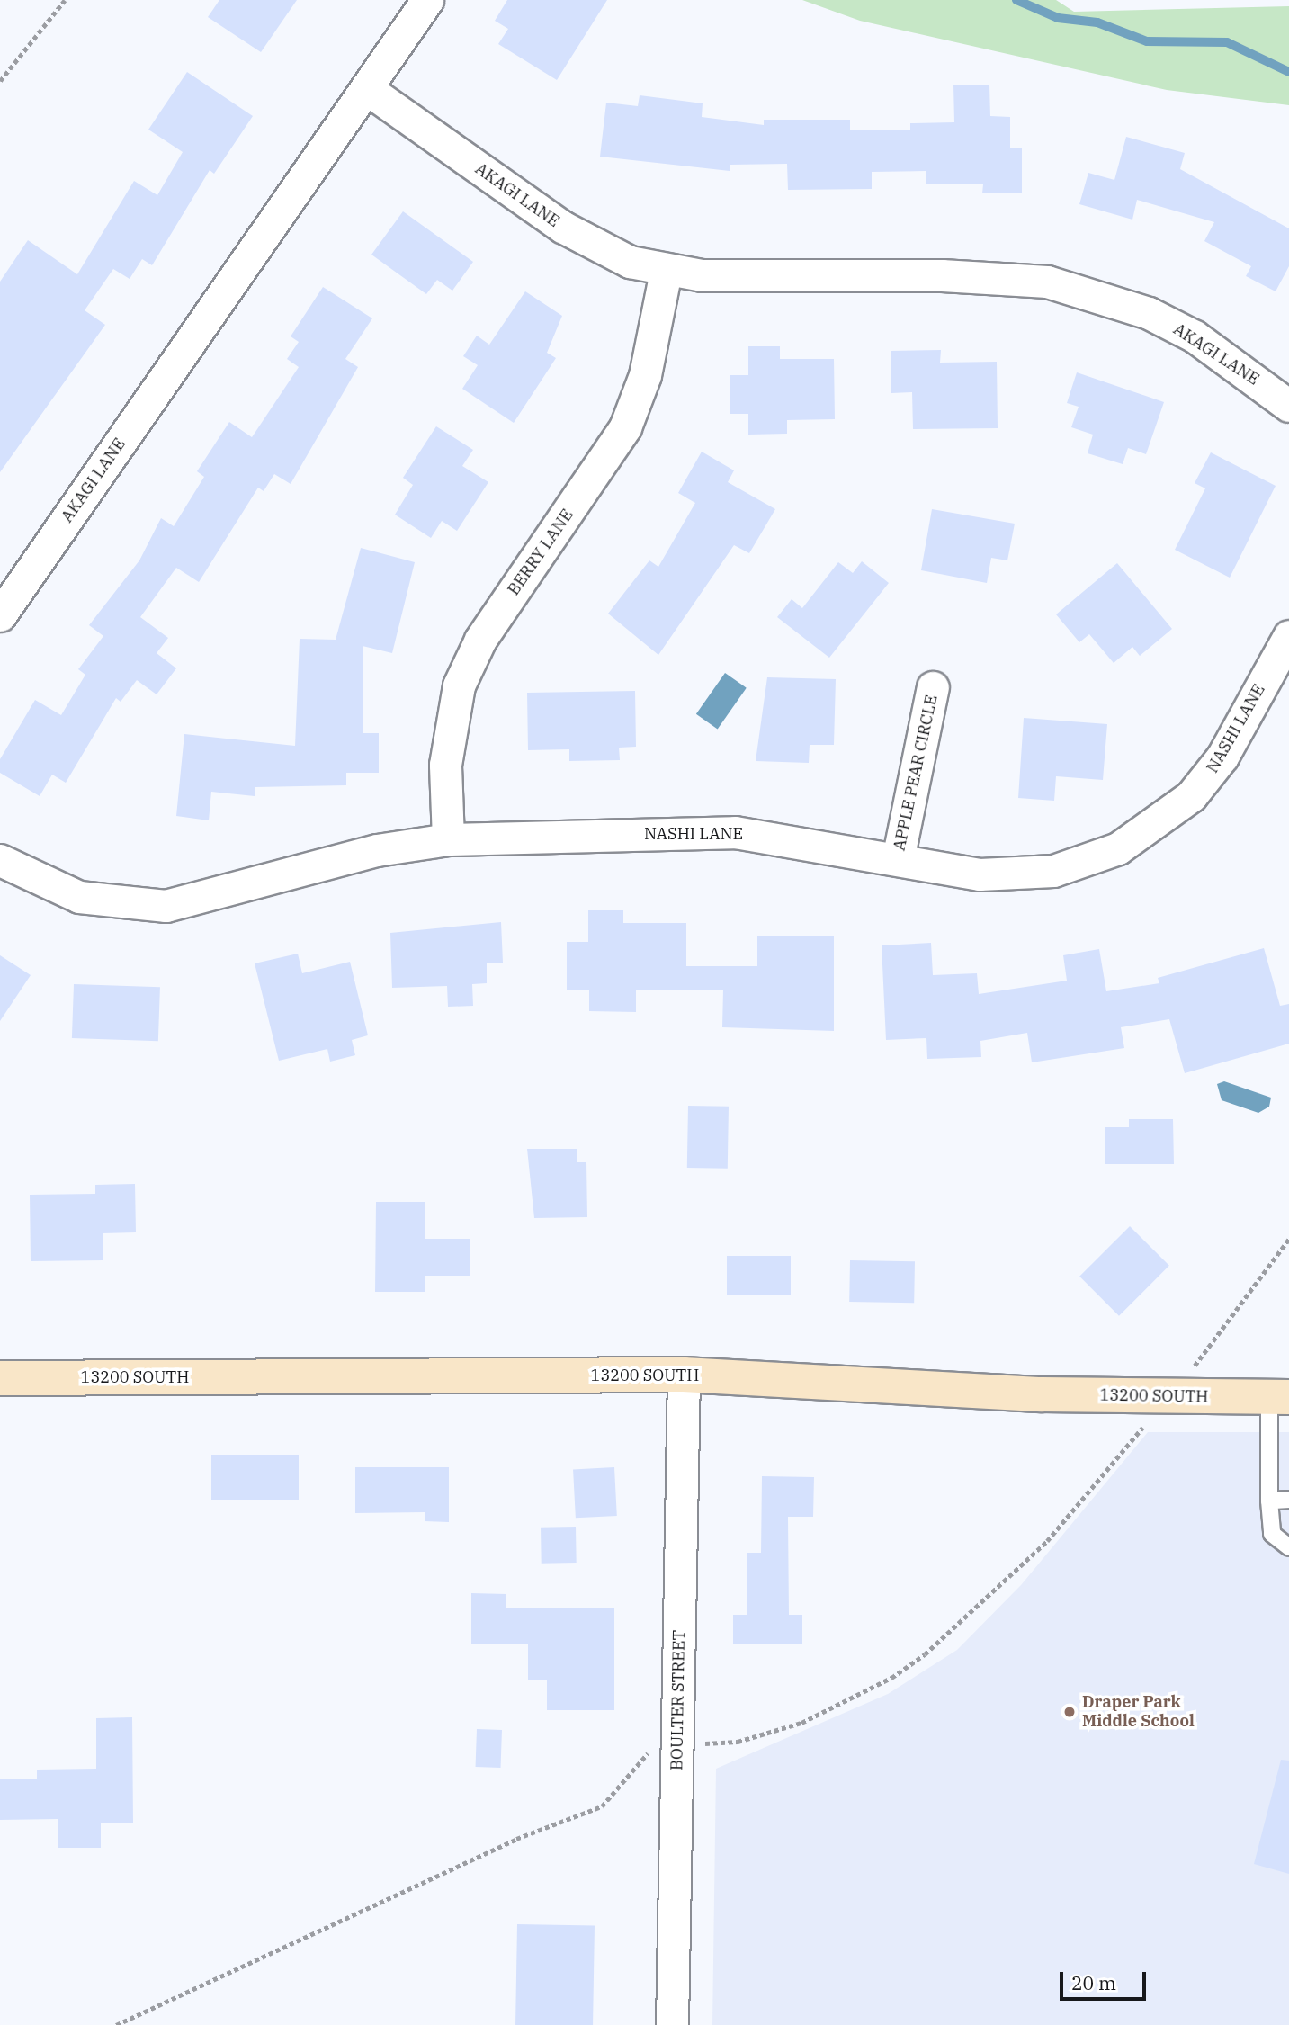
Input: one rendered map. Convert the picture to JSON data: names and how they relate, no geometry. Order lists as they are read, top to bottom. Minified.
{"streets":{"street":["AKAGI LANE","BERRY LANE","NASHI LANE","APPLE PEAR CIRCLE","13200 SOUTH","BOULTER STREET"]},"crossings":[["AKAGI LANE","BERRY LANE"],["BERRY LANE","NASHI LANE"],["NASHI LANE","APPLE PEAR CIRCLE"],["13200 SOUTH","BOULTER STREET"]],"places":["Draper Park Middle School"],"scale_bar":"20 m"}
